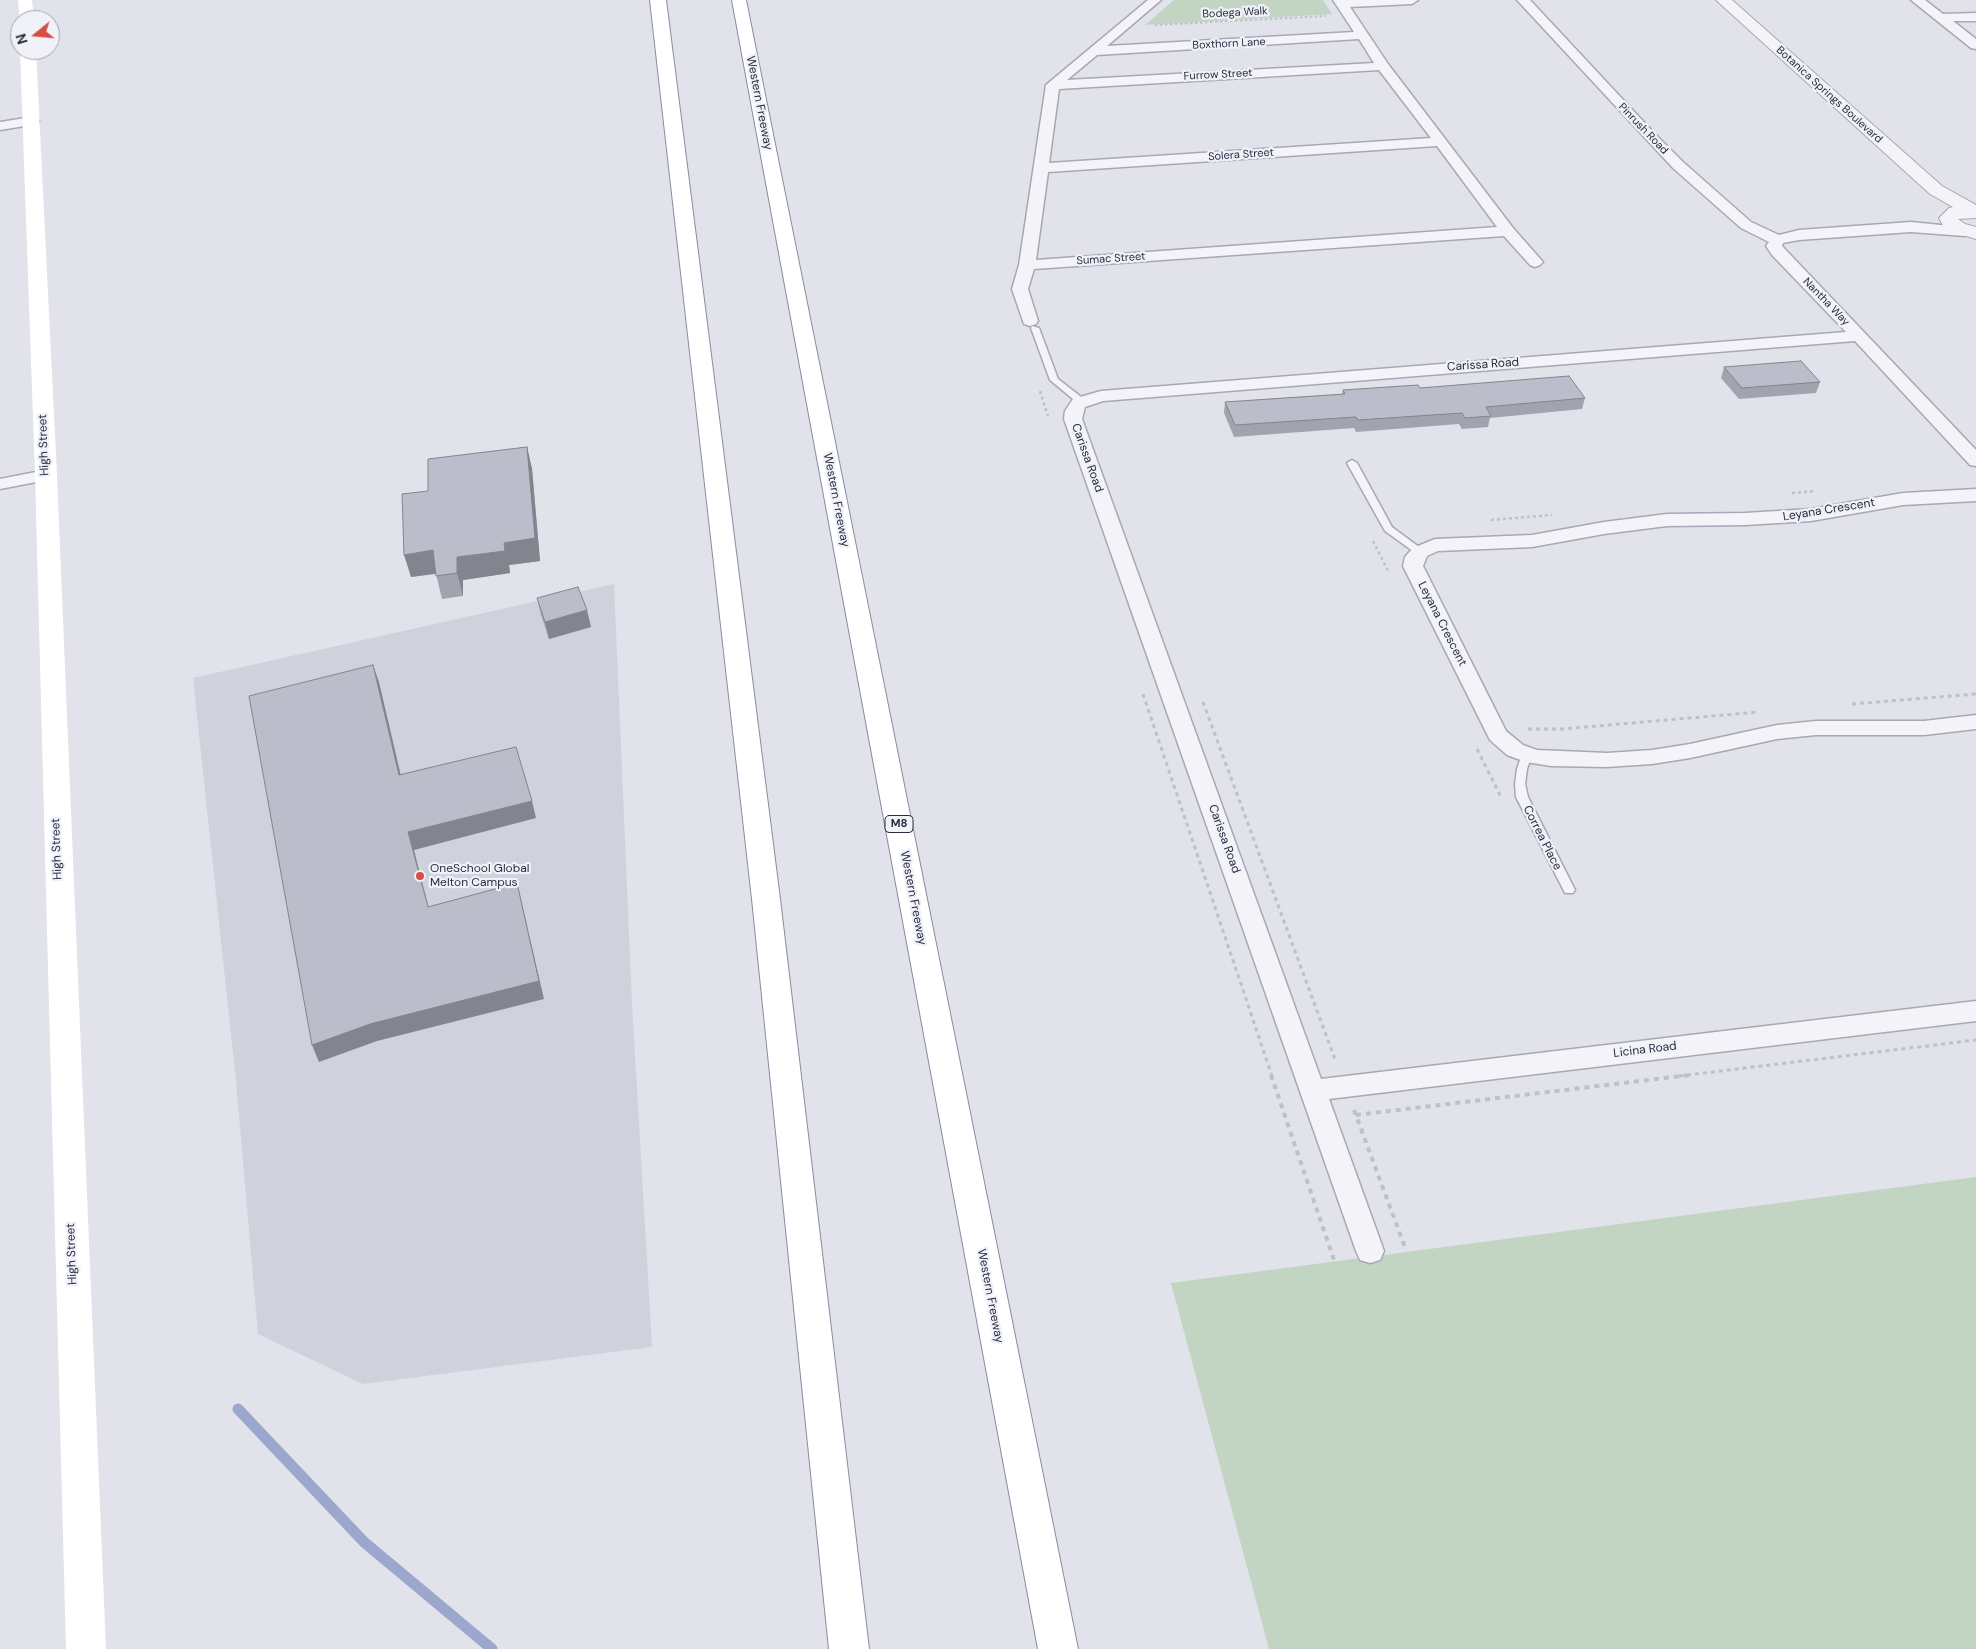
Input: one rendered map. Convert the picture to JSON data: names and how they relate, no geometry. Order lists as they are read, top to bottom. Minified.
{"streets":{"main road":["Western Freeway","High Street","M8"],"street":["Boxthorn Lane","Furrow Street","Botanica Springs Boulevard","Pinrush Road","Solera Street","Sumac Street","Nantha Way","Carissa Road","Leyana Crescent","Licina Road"],"lane":["Correa Place"],"path":["Bodega Walk"]},"crossings":[["Pinrush Road","Nantha Way"],["Nantha Way","Carissa Road"],["Carissa Road","Licina Road"],["Leyana Crescent","Correa Place"]],"places":["OneSchool Global Melton Campus"],"north":"left"}
